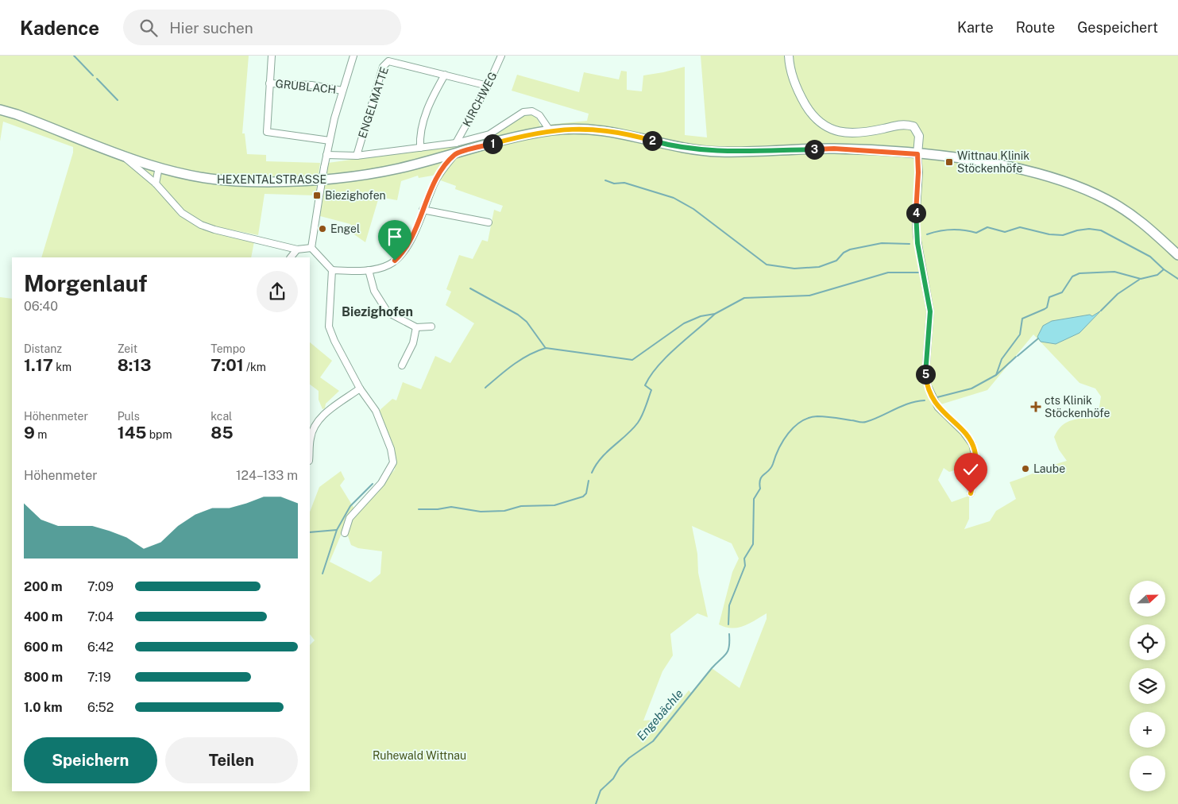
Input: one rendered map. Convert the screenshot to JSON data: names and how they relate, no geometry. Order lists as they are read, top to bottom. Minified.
{"streets":{"main road":["HEXENTALSTRASSE"],"street":["GRUBLACH","KIRCHWEG","ENGELMATTE"]},"crossings":[["KIRCHWEG","ENGELMATTE"]],"districts":["Biezighofen"],"water":["Engebächle"],"parks":["Ruhewald Wittnau"],"places":{"transit":["Wittnau Klinik Stöckenhöfe","Biezighofen"],"other":["Engel","Laube"],"health":["cts Klinik Stöckenhöfe"]},"north":"right","page":{"header":"Kadence","search":"Hier suchen","nav":["Karte","Route","Gespeichert"],"pins":["2","1","3","4","5"],"heading":["Morgenlauf","06:40"],"stats":[["Distanz","1.17 km"],["Zeit","8:13"],["Tempo","7:01 /km"],["Höhenmeter","9 m"],["Puls","145 bpm"],["kcal","85"]],"chart":["Höhenmeter","124–133 m"],"list":[{"name":"200 m","note":"7:09"},{"name":"400 m","note":"7:04"},{"name":"600 m","note":"6:42"},{"name":"800 m","note":"7:19"},{"name":"1.0 km","note":"6:52"}],"map_buttons":["+","−"],"buttons":["Speichern","Teilen"]}}
